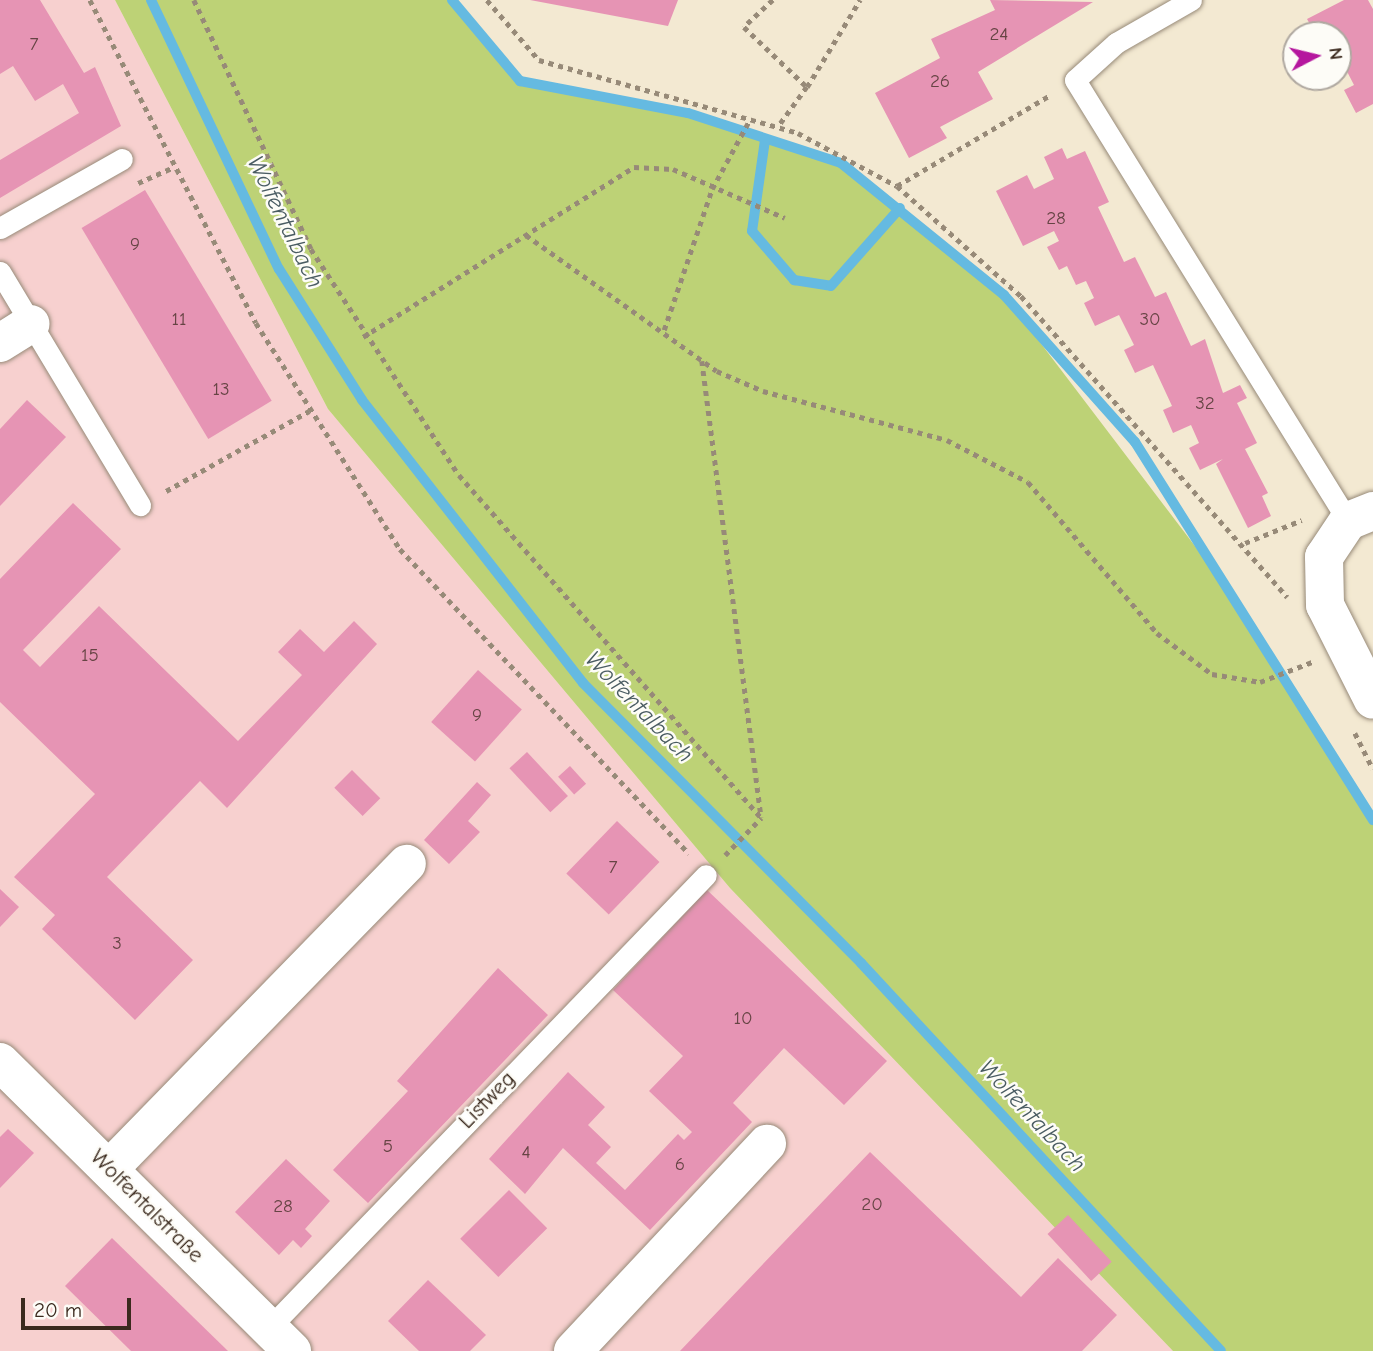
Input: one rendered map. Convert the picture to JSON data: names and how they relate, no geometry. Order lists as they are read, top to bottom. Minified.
{"streets":{"street":["Wolfentalstraße"],"lane":["Listweg"]},"crossings":[["Listweg","Wolfentalstraße"]],"water":["Wolfentalbach"],"house_numbers":["24","7","26","28","9","11","30","13","32","15","9","7","3","10","5","4","6","20","28"],"scale_bar":"20 m","north":"right"}
